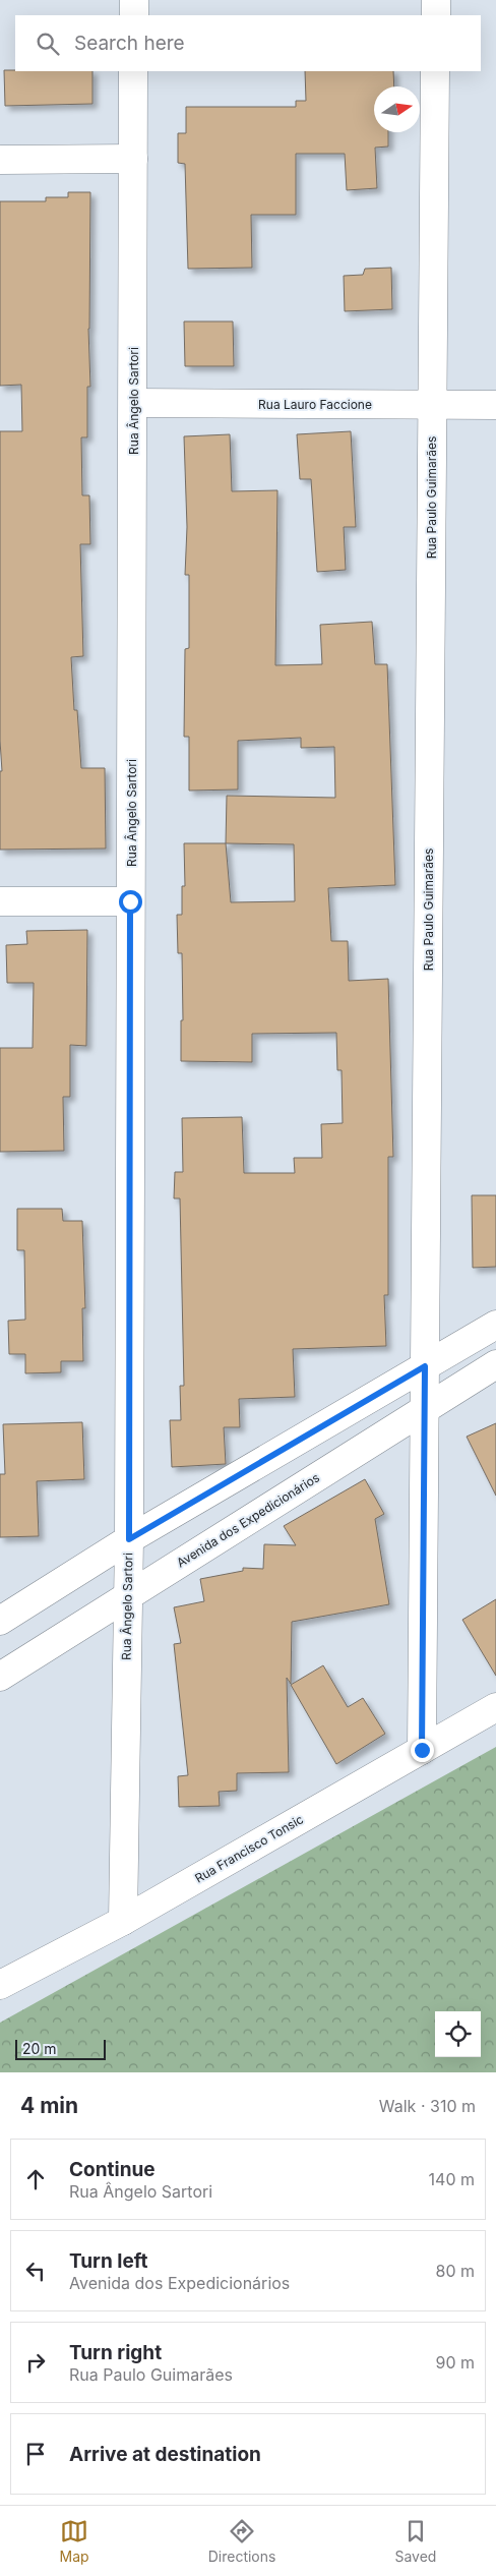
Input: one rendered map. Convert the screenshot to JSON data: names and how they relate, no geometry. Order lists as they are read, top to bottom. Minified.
{"streets":{"street":["Rua Ângelo Sartori","Rua Lauro Faccione","Rua Paulo Guimarães","Avenida dos Expedicionários","Rua Francisco Tonsic"]},"crossings":[["Rua Ângelo Sartori","Rua Lauro Faccione"],["Rua Ângelo Sartori","Avenida dos Expedicionários"],["Rua Ângelo Sartori","Rua Francisco Tonsic"],["Rua Lauro Faccione","Rua Paulo Guimarães"],["Rua Paulo Guimarães","Avenida dos Expedicionários"],["Rua Paulo Guimarães","Rua Francisco Tonsic"]],"scale_bar":"20 m","north":"right","page":{"search":"Search here","scale":"20 m","heading":["4 min","Walk · 310 m"],"list":[["Continue","Rua Ângelo Sartori","140 m"],["Turn left","Avenida dos Expedicionários","80 m"],["Turn right","Rua Paulo Guimarães","90 m"],"Arrive at destination"],"nav":["Map","Directions","Saved"]}}
